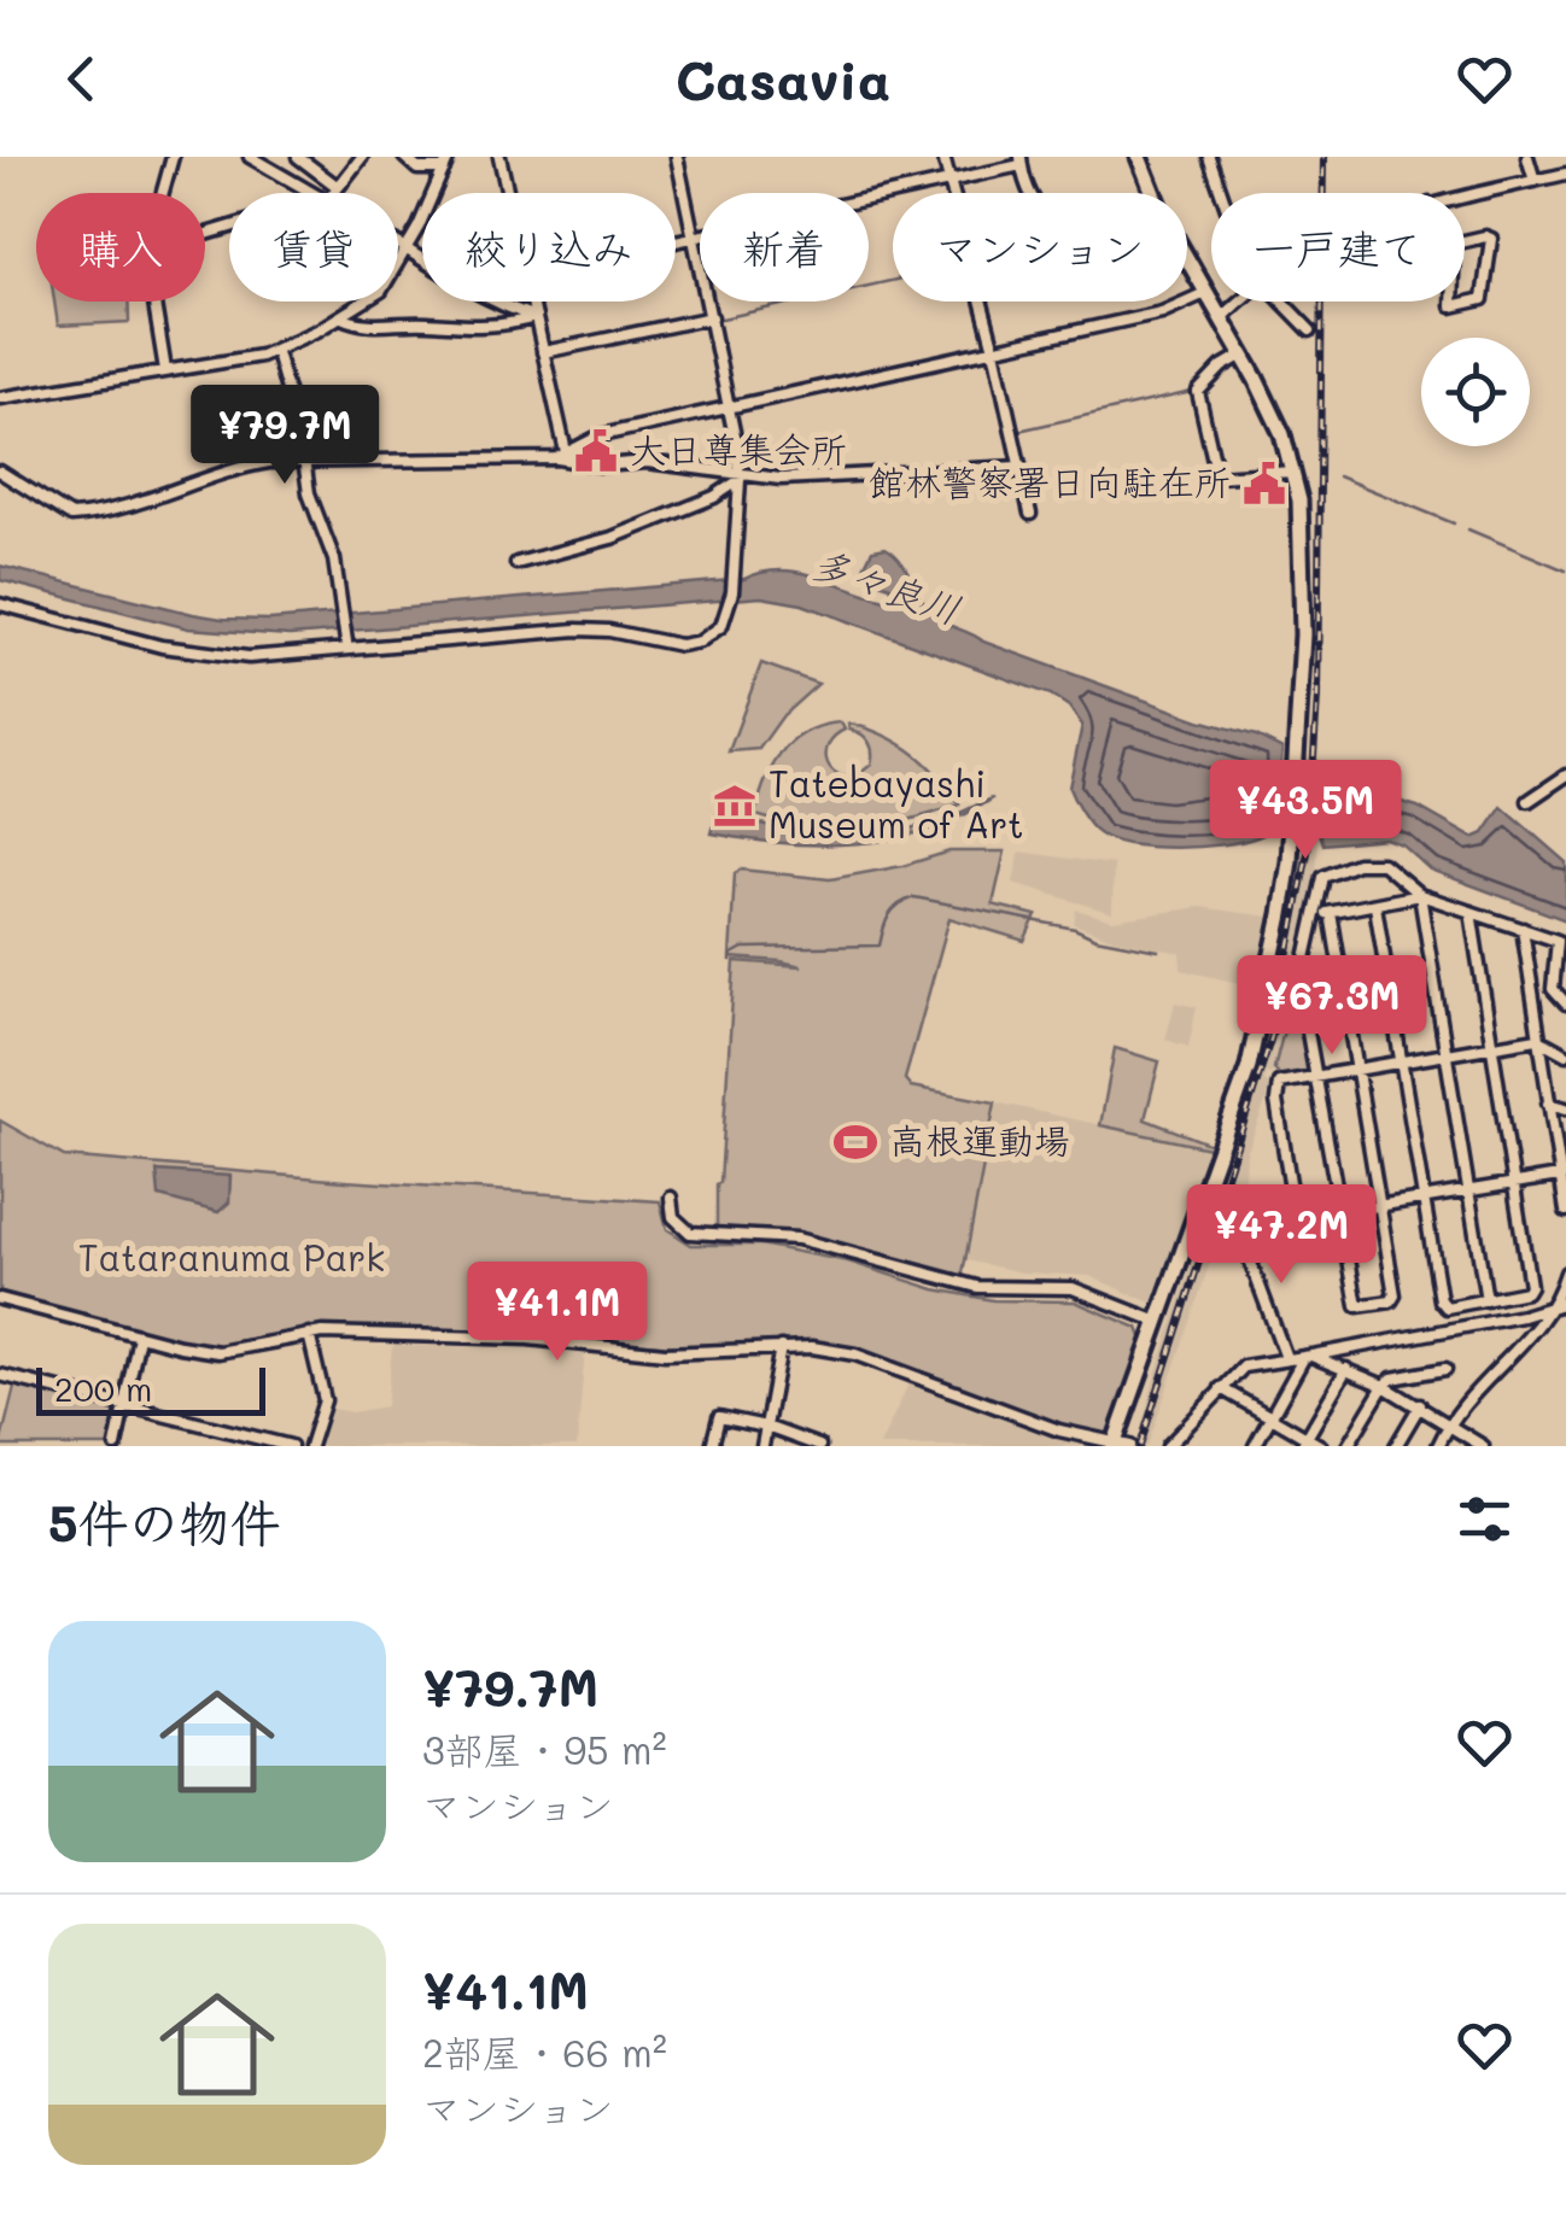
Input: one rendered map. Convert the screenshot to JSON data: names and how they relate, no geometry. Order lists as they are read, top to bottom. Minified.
{"water":["多々良川"],"parks":["Tataranuma Park"],"places":{"public building":["大日尊集会所","館林警察署日向駐在所"],"museum":["Tatebayashi Museum of Art"],"sports":["高根運動場"]},"scale_bar":"200 m","page":{"header":"Casavia","chip":["購入","賃貸","絞り込み","新着","マンション","一戸建て"],"price":["¥79.7M","¥43.5M","¥67.3M","¥47.2M","¥41.1M"],"scale":"200 m","heading":"5件の物件","list":[{"name":"¥79.7M","note":"3部屋 · 95 m² · マンション"},{"name":"¥41.1M","note":"2部屋 · 66 m² · マンション"}]}}
